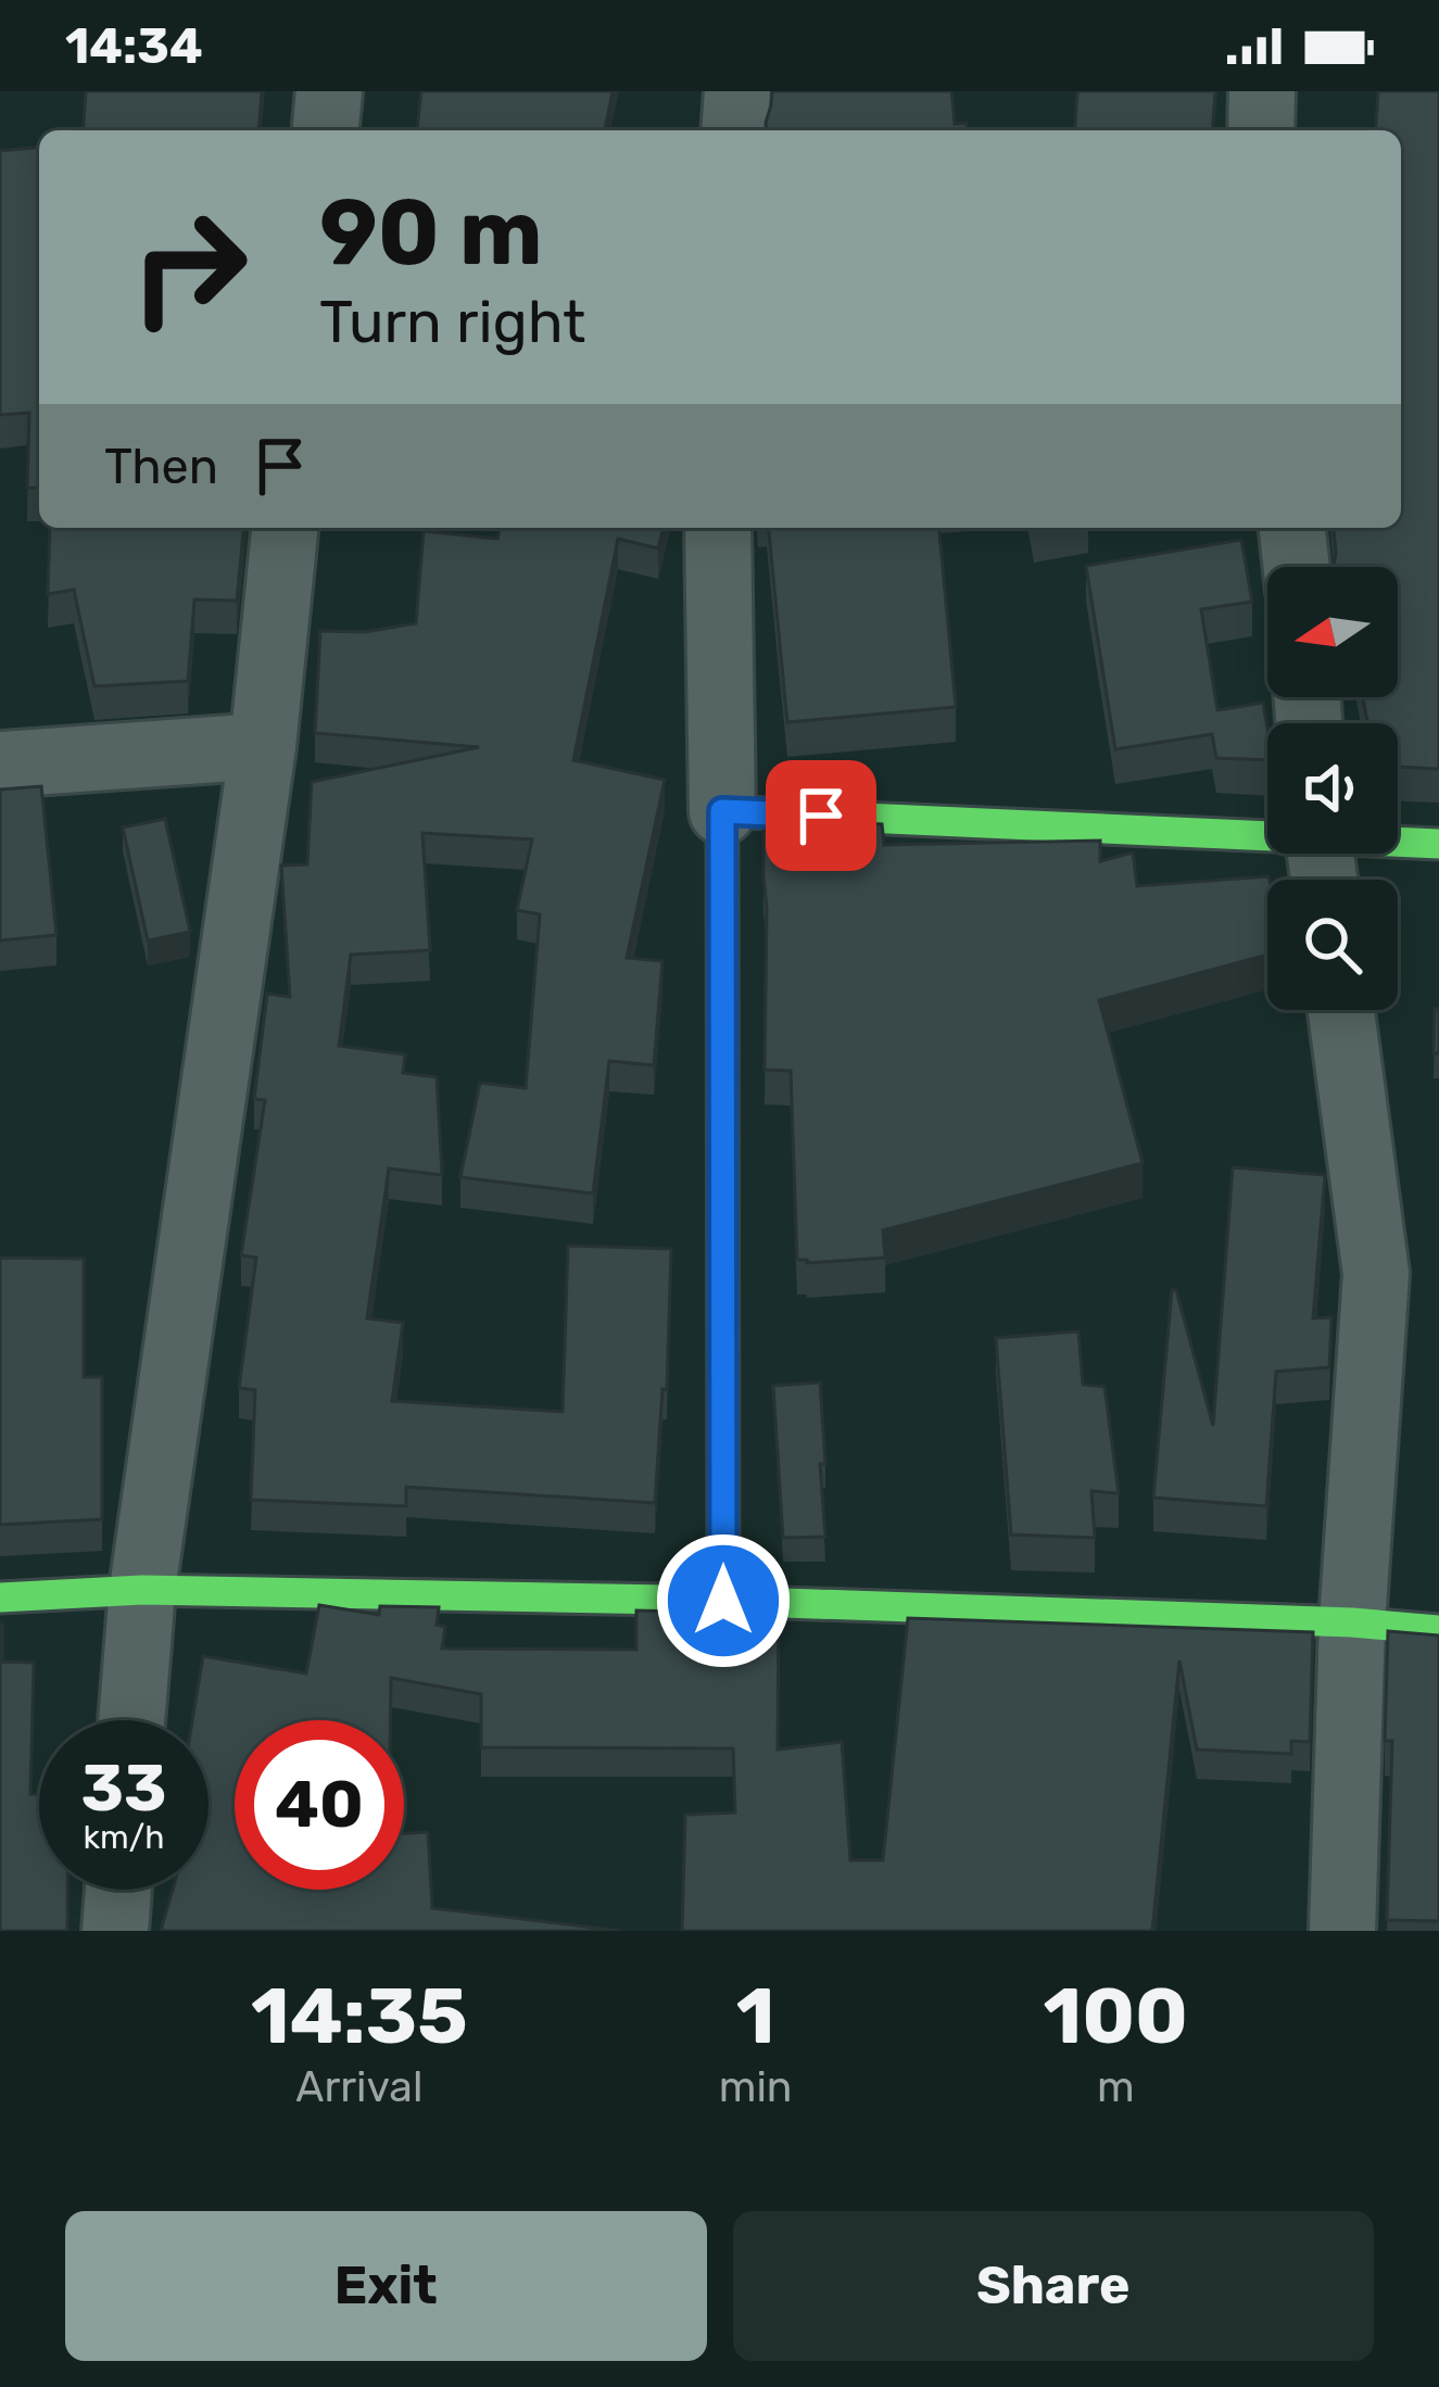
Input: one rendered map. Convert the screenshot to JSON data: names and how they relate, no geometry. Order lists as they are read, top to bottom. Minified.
{"north":"left","page":{"status":"14:34","turn":["90 m","Turn right"],"then":"Then","speed":"33 km/h","limit":"40","eta":["14:35","Arrival","1","min","100","m"],"buttons":["Exit","Share"]}}
